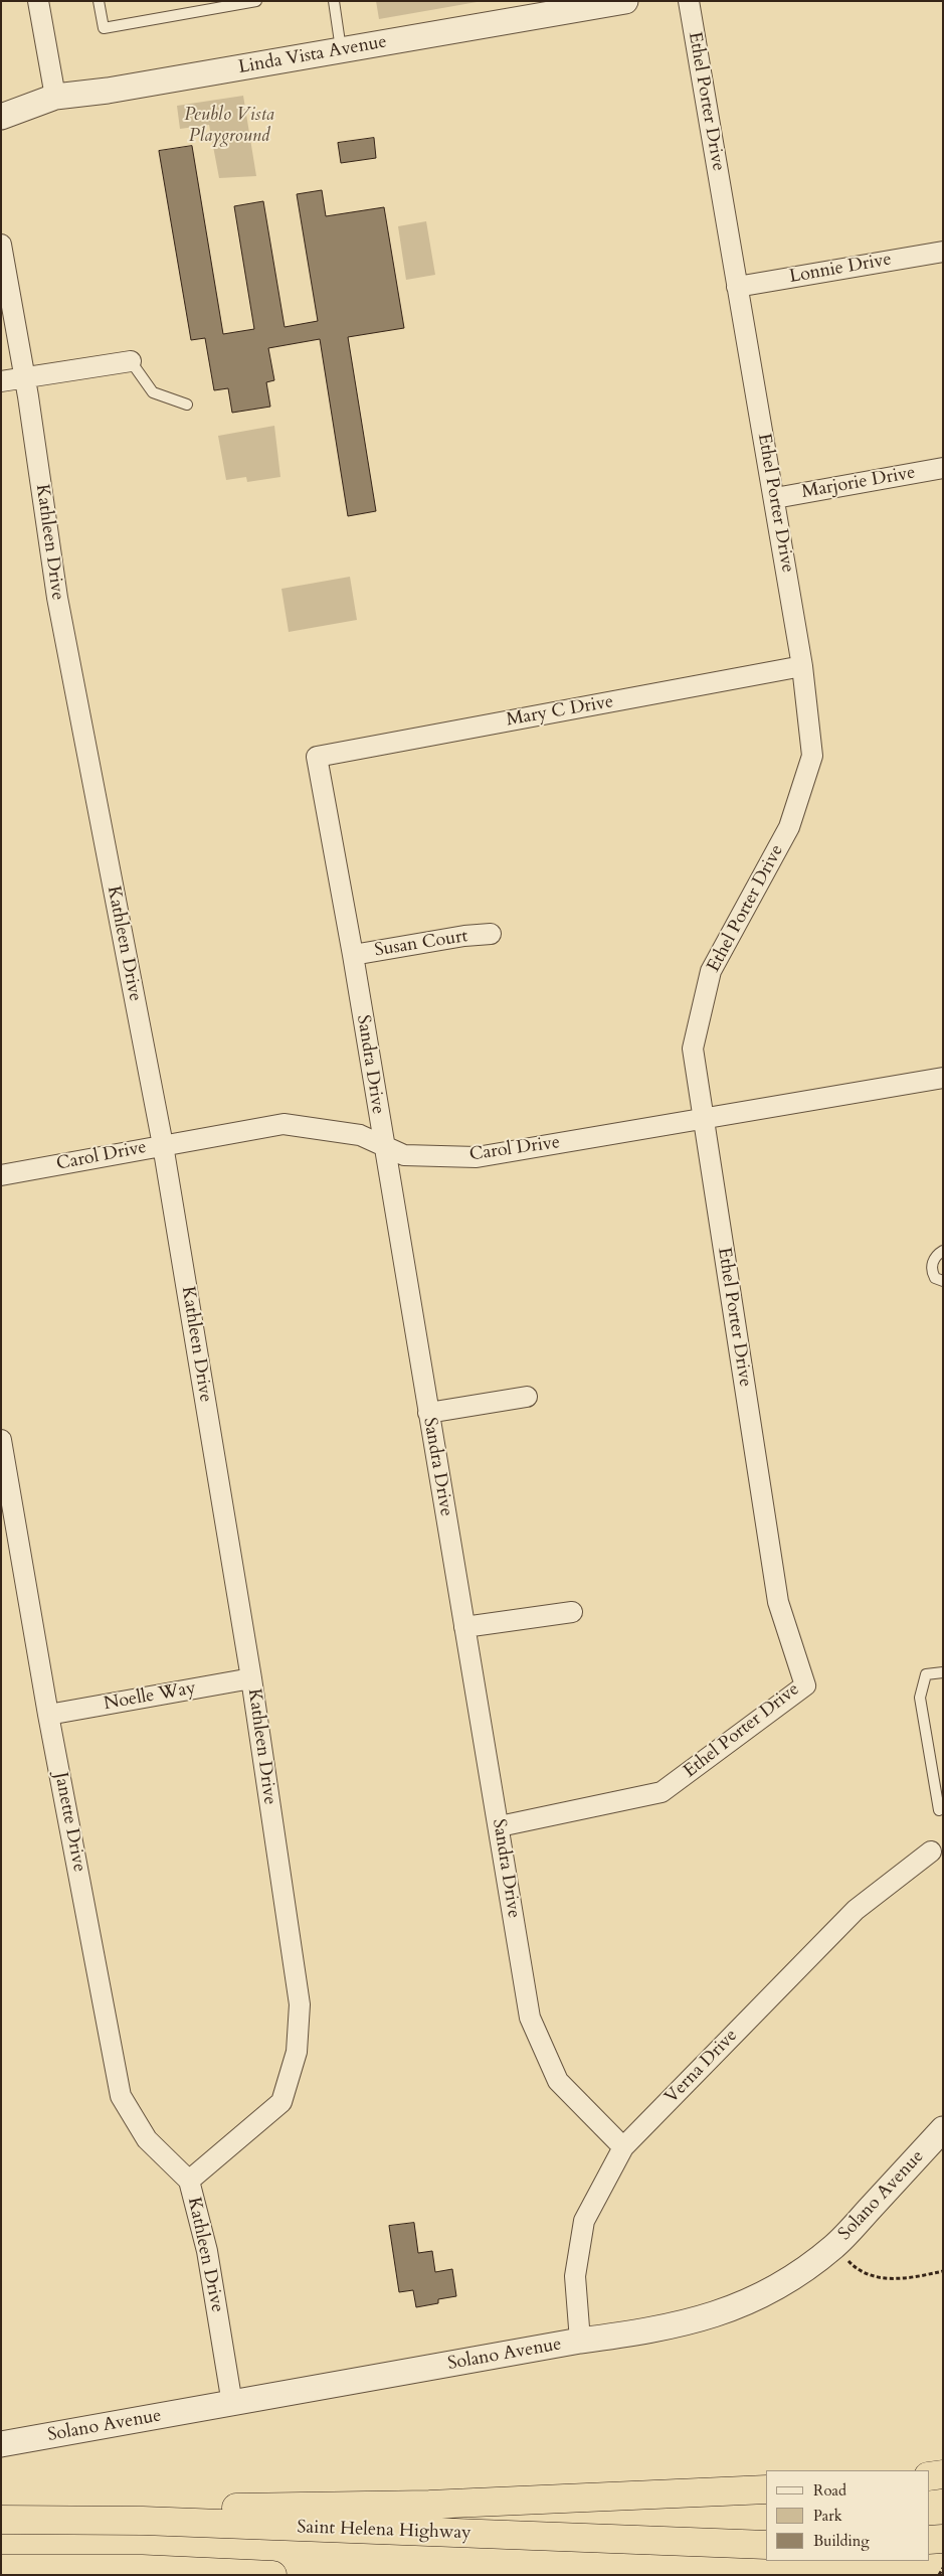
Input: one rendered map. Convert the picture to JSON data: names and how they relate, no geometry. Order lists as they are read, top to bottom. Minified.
{"streets":{"highway":["Saint Helena Highway"],"street":["Linda Vista Avenue","Ethel Porter Drive","Lonnie Drive","Marjorie Drive","Kathleen Drive","Mary C Drive","Susan Court","Sandra Drive","Carol Drive","Noelle Way","Janette Drive","Verna Drive","Solano Avenue"]},"crossings":[["Ethel Porter Drive","Lonnie Drive"],["Ethel Porter Drive","Marjorie Drive"],["Ethel Porter Drive","Mary C Drive"],["Ethel Porter Drive","Sandra Drive"],["Ethel Porter Drive","Carol Drive"],["Kathleen Drive","Carol Drive"],["Kathleen Drive","Noelle Way"],["Kathleen Drive","Janette Drive"],["Kathleen Drive","Solano Avenue"],["Mary C Drive","Sandra Drive"],["Susan Court","Sandra Drive"],["Sandra Drive","Carol Drive"],["Sandra Drive","Verna Drive"],["Noelle Way","Janette Drive"],["Verna Drive","Solano Avenue"]],"parks":["Peublo Vista Playground"],"legend":["Road","Park","Building"]}
